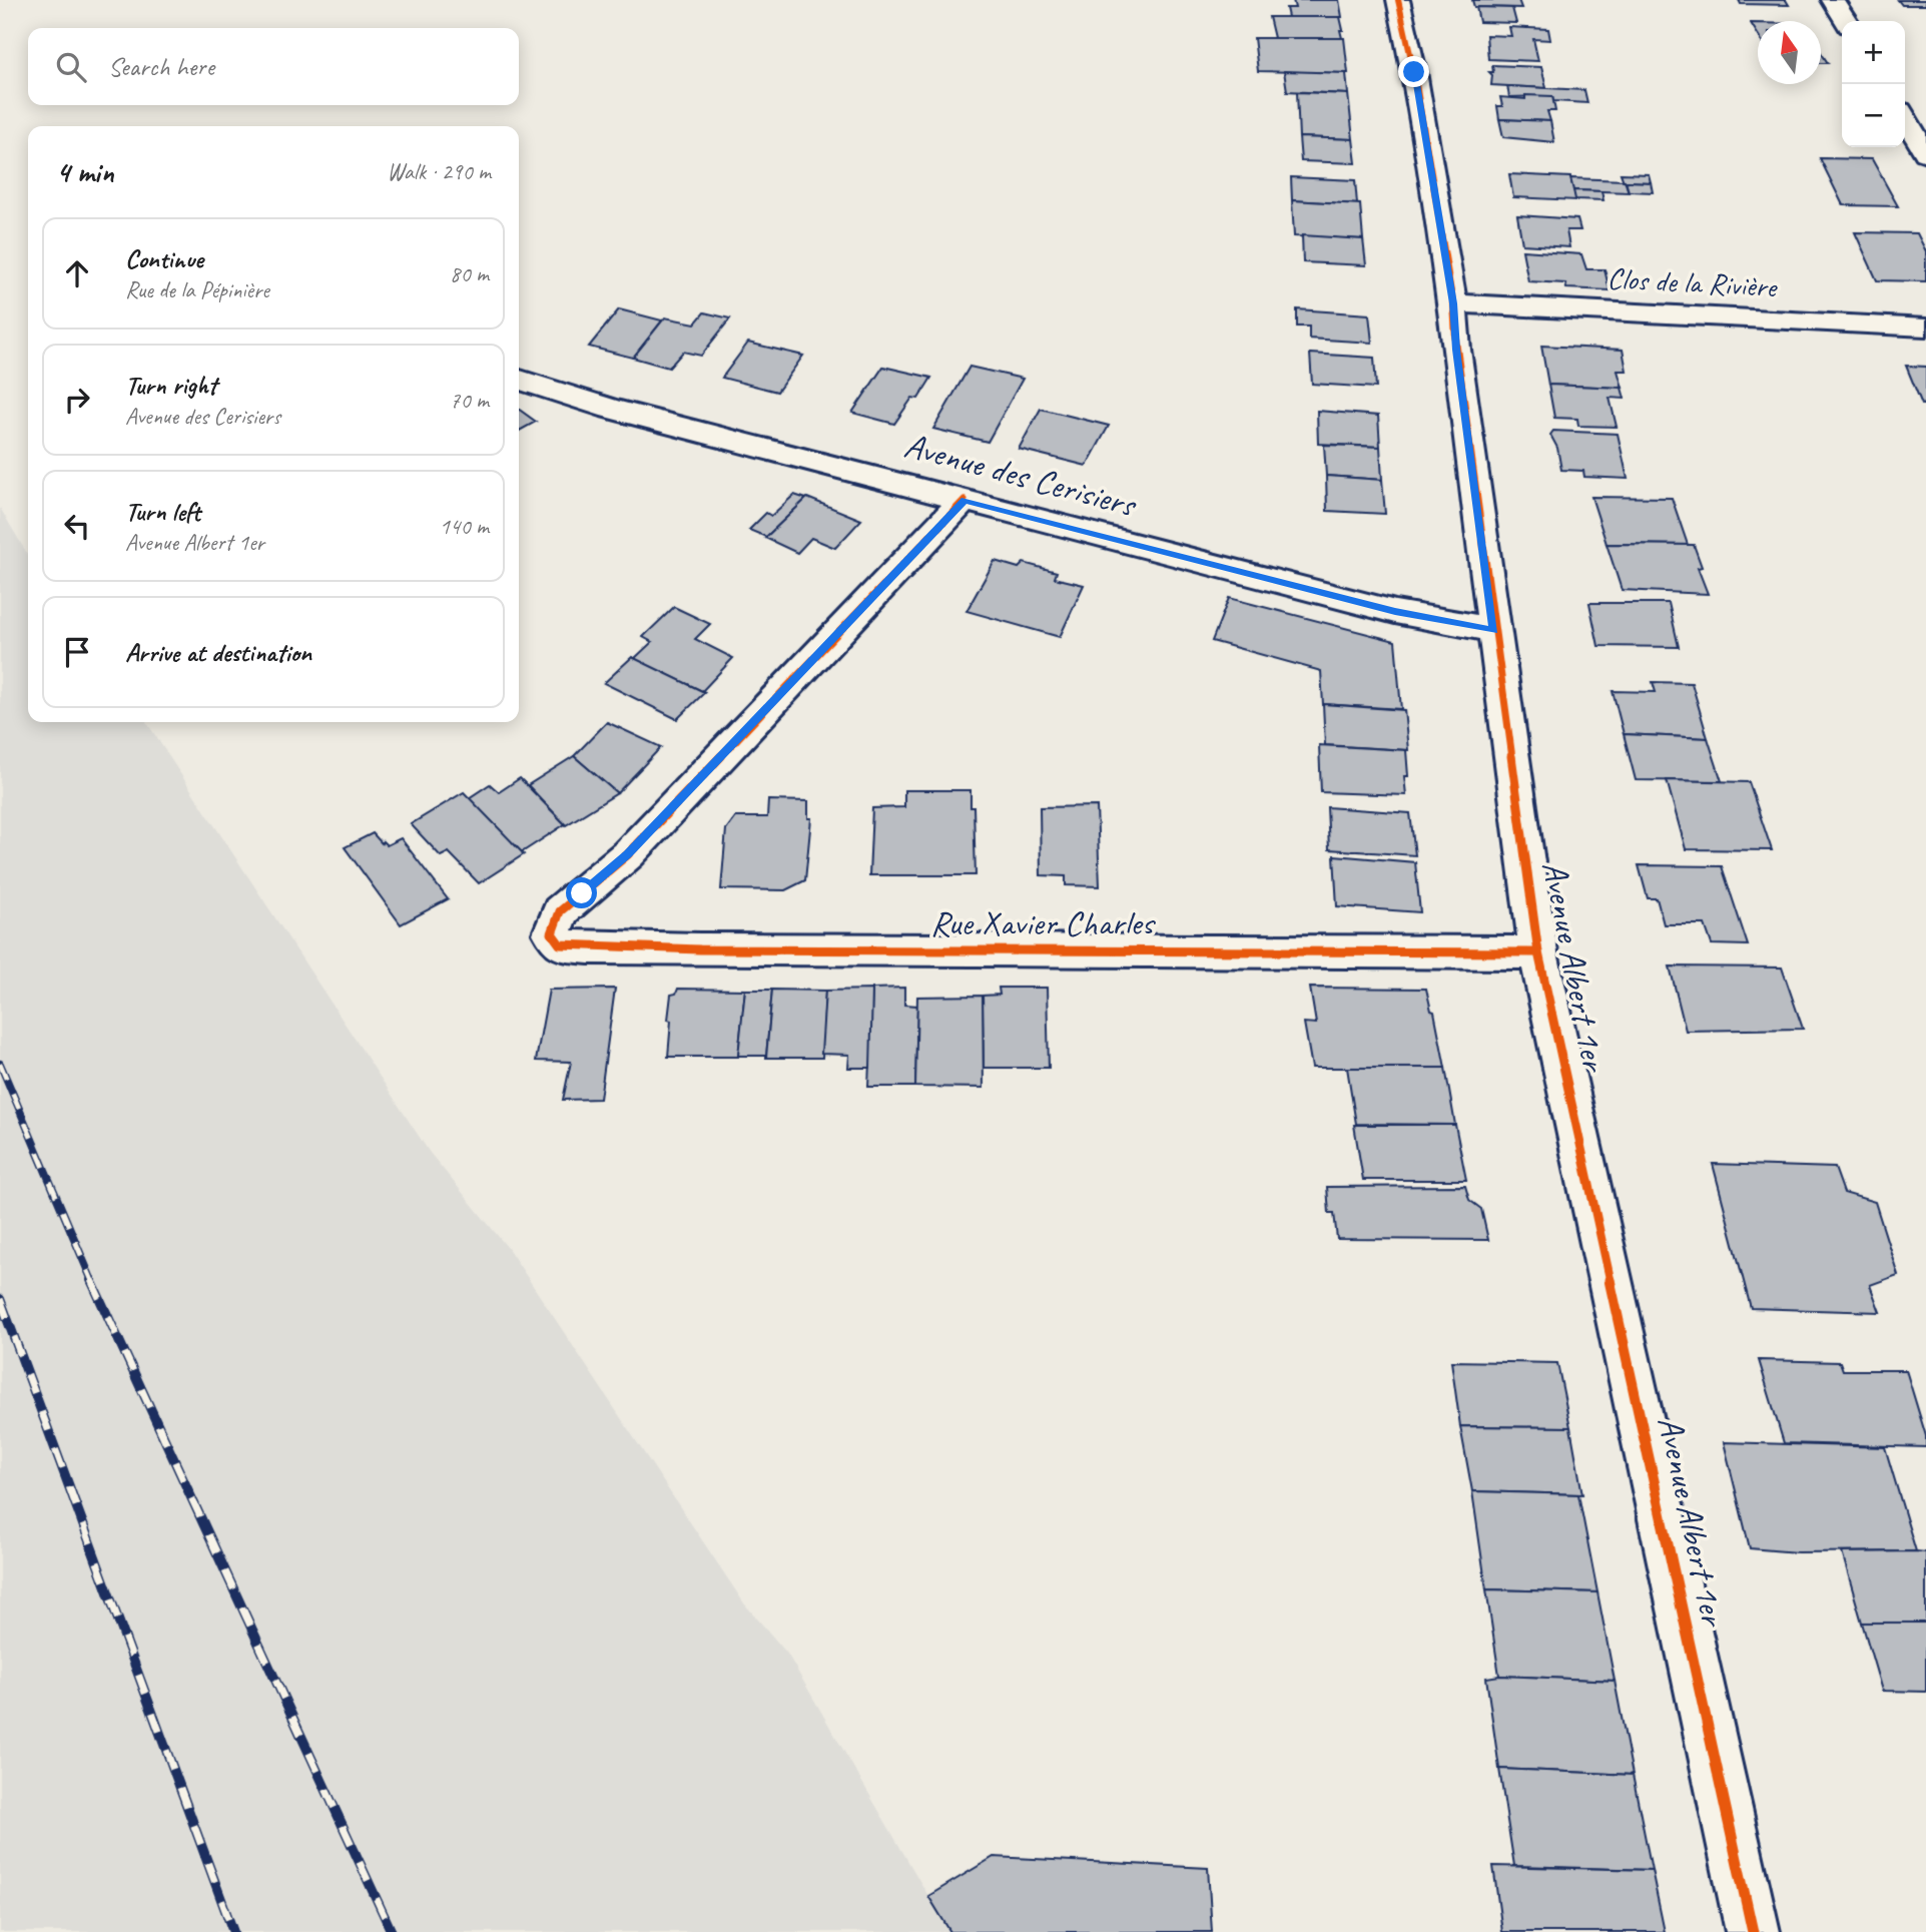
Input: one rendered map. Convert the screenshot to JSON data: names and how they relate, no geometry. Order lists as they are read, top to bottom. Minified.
{"streets":{"street":["Clos de la Rivière","Avenue des Cerisiers","Rue Xavier Charles","Avenue Albert 1er"]},"crossings":[["Clos de la Rivière","Avenue Albert 1er"],["Avenue des Cerisiers","Rue Xavier Charles"],["Avenue des Cerisiers","Avenue Albert 1er"],["Rue Xavier Charles","Avenue Albert 1er"]],"north":"top","page":{"map_buttons":["+","−"],"search":"Search here","heading":["4 min","Walk · 290 m"],"list":[["Continue","Rue de la Pépinière","80 m"],["Turn right","Avenue des Cerisiers","70 m"],["Turn left","Avenue Albert 1er","140 m"],"Arrive at destination"]}}
